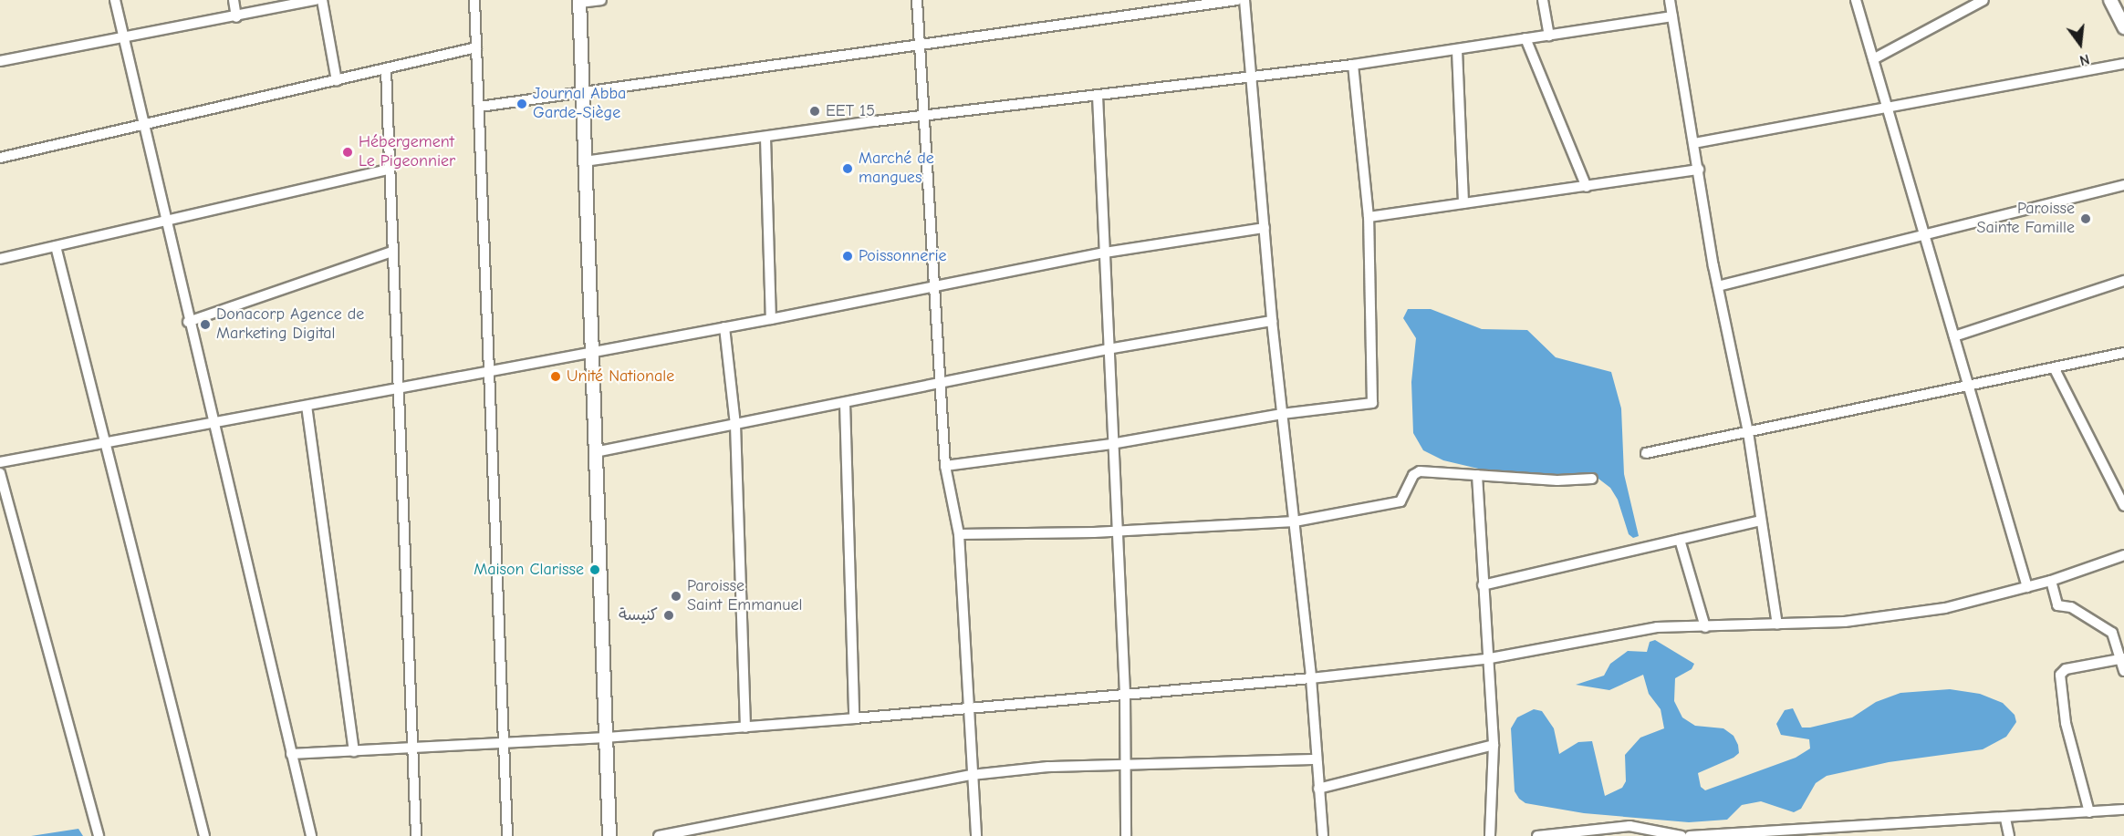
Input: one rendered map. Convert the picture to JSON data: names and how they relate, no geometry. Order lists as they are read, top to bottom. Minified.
{"places":["Journal Abba Garde-Siège","EET 15","Hébergement Le Pigeonnier","Marché de mangues","Paroisse Sainte Famille","Poissonnerie","Donacorp Agence de Marketing Digital","Unité Nationale","Maison Clarisse","Paroisse Saint Emmanuel","كنيسة"],"north":"bottom"}
